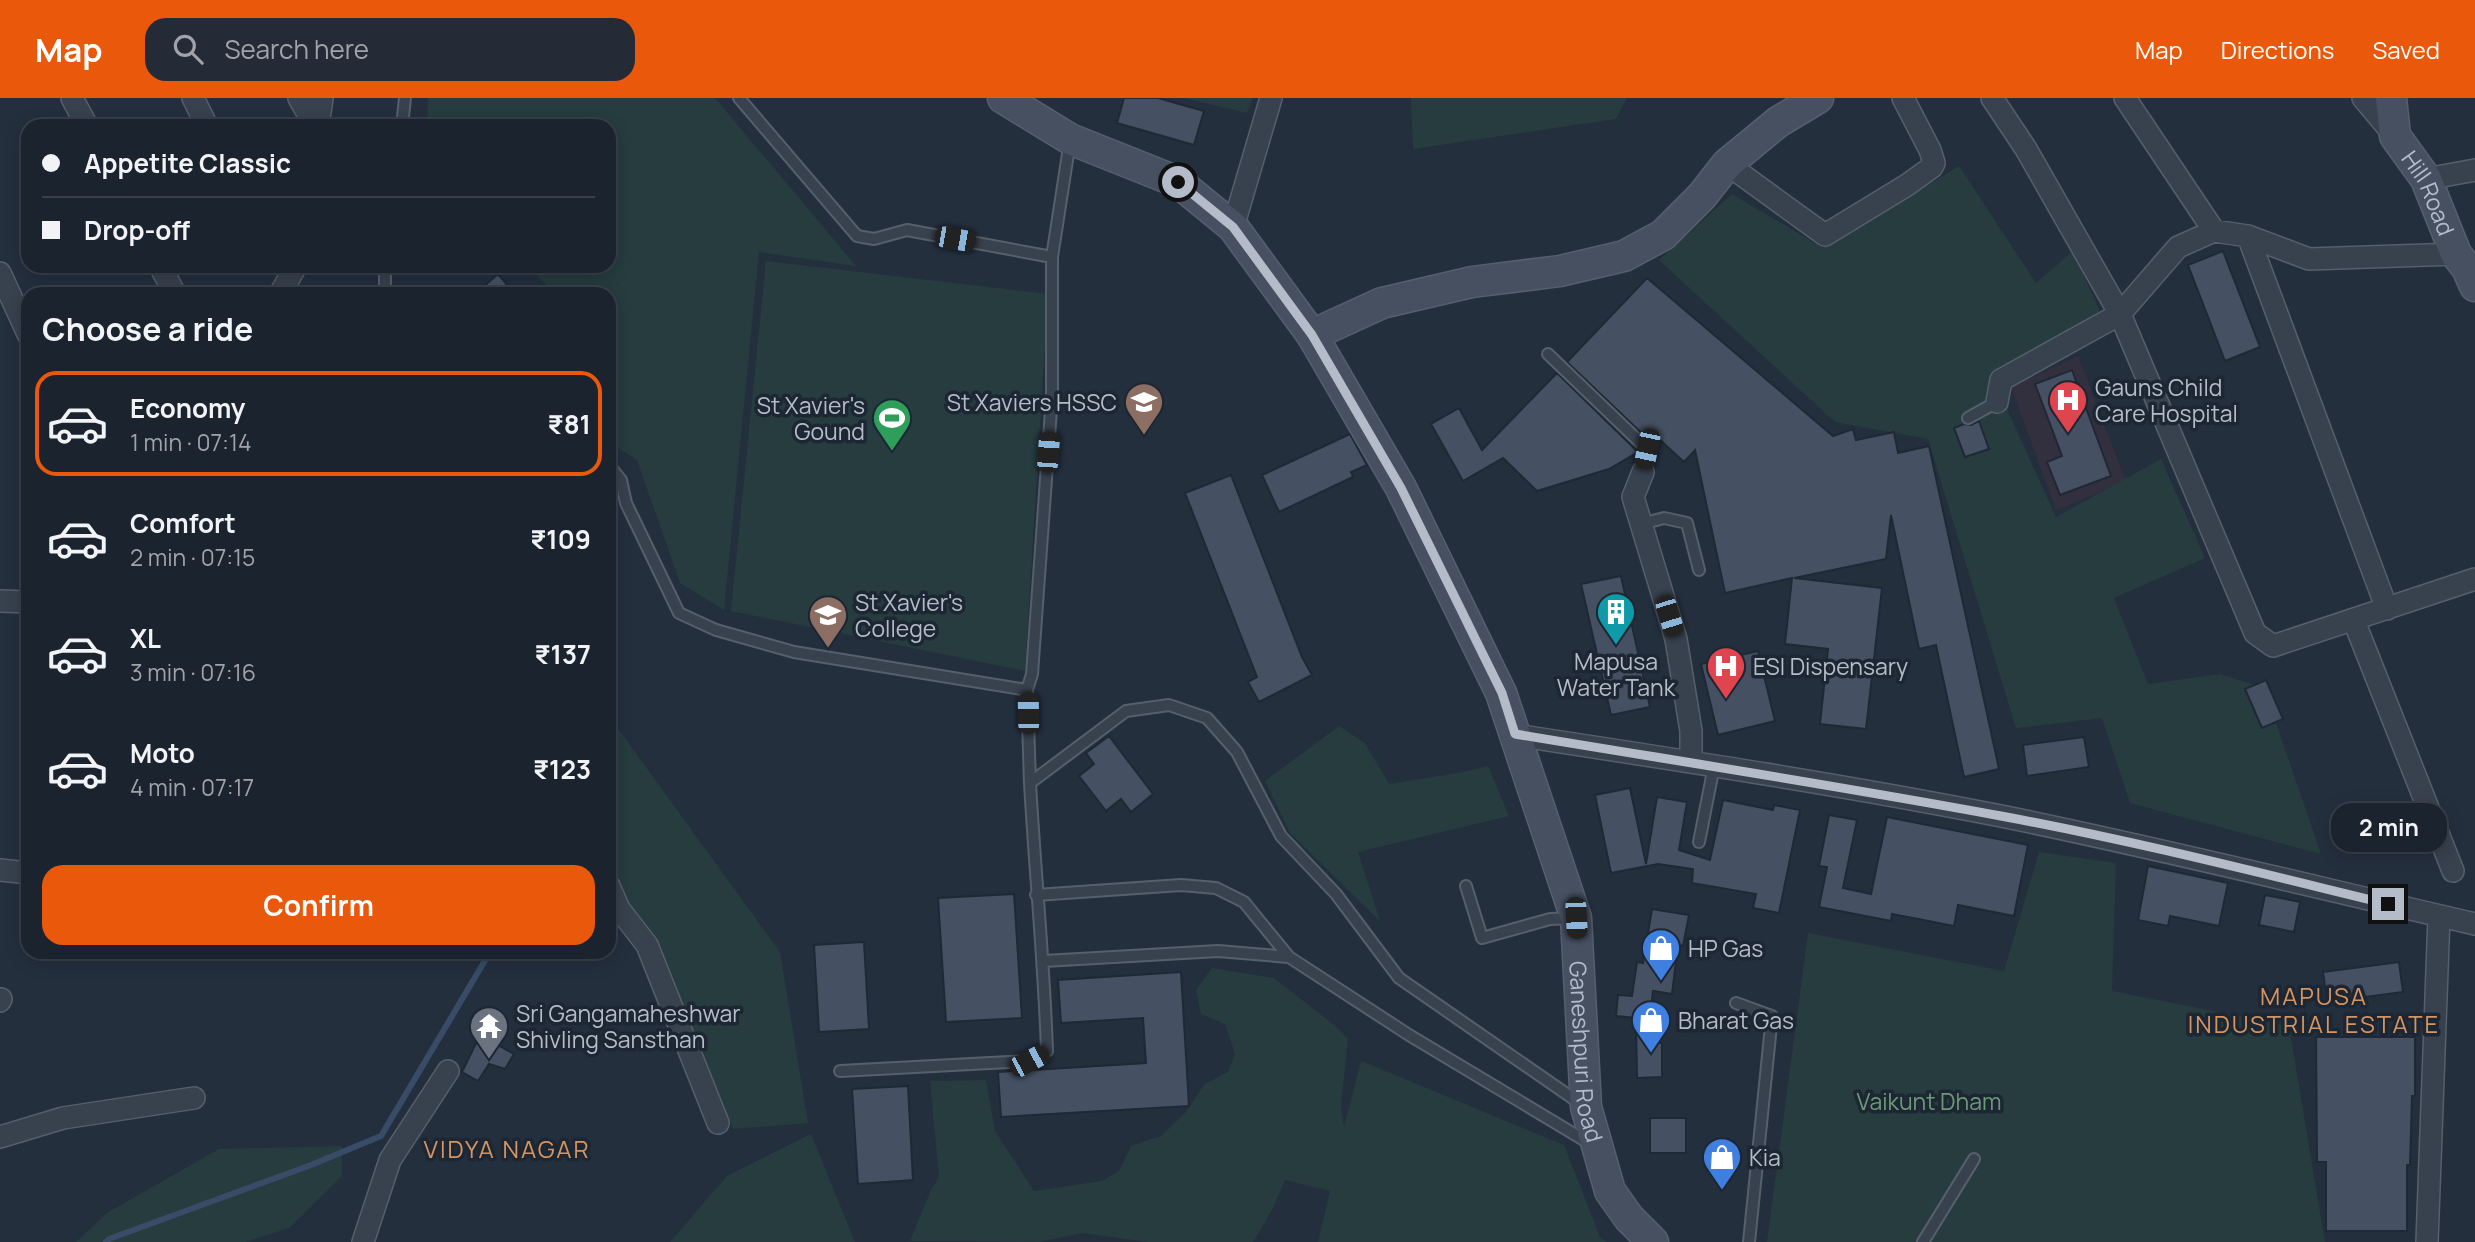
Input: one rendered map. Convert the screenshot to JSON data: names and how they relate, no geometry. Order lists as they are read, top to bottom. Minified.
{"streets":{"street":["Hill Road","Ganeshpuri Road"]},"districts":["MAPUSA INDUSTRIAL ESTATE","VIDYA NAGAR"],"parks":["Vaikunt Dham"],"places":{"hospital":["Gauns Child Care Hospital","ESI Dispensary"],"school or university":["St Xaviers HSSC","St Xavier's College"],"sports":["St Xavier's Gound"],"building":["Mapusa Water Tank"],"shop":["HP Gas","Bharat Gas","Kia"],"temple":["Sri Gangamaheshwar Shivling Sansthan"]},"page":{"header":"Map","search":"Search here","nav":["Map","Directions","Saved"],"banner":["Appetite Classic","Drop-off"],"heading":"Choose a ride","list":[{"name":"Economy","note":"1 min · 07:14","value":"₹81"},{"name":"Comfort","note":"2 min · 07:15","value":"₹109"},{"name":"XL","note":"3 min · 07:16","value":"₹137"},{"name":"Moto","note":"4 min · 07:17","value":"₹123"}],"bubble":"2 min","buttons":"Confirm"}}
